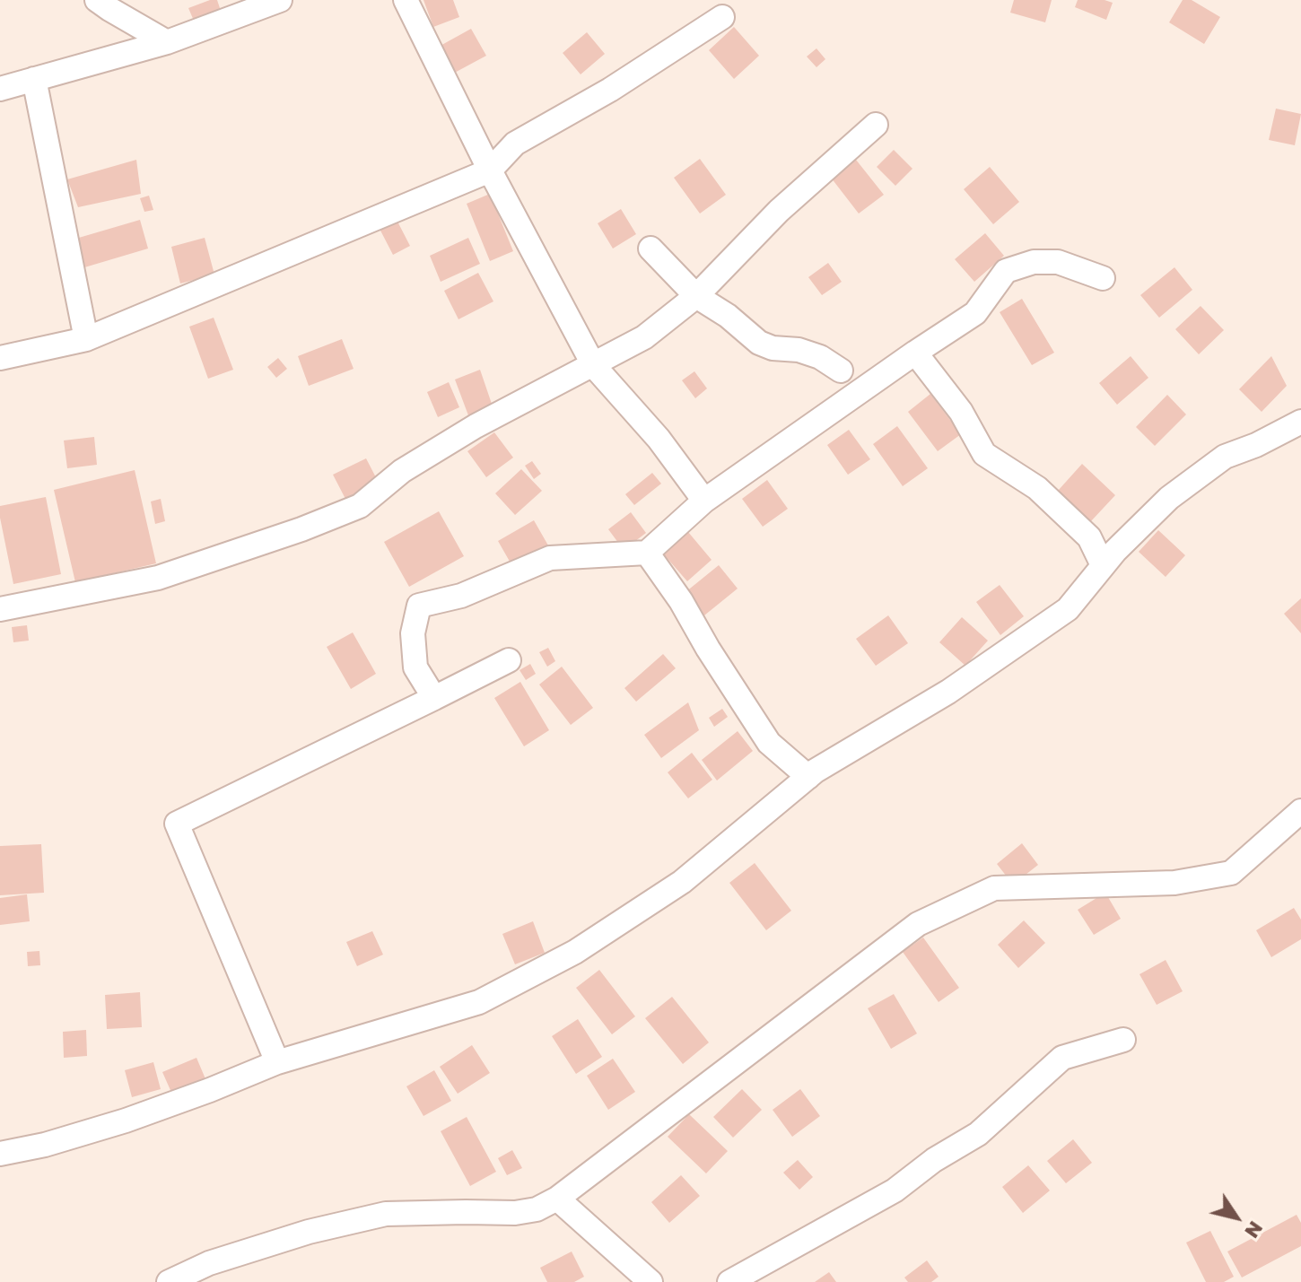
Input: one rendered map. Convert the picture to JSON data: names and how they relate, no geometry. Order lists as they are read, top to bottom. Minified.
{"north":"bottom right"}
